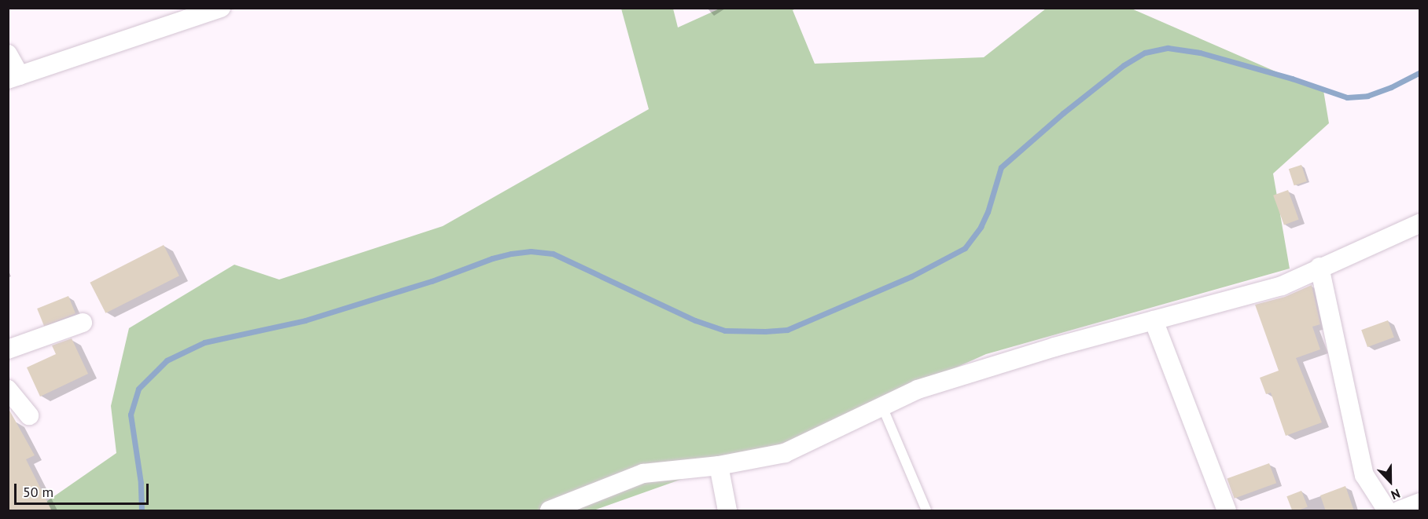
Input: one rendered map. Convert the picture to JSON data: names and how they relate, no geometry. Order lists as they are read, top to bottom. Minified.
{"scale_bar":"50 m","north":"bottom"}
